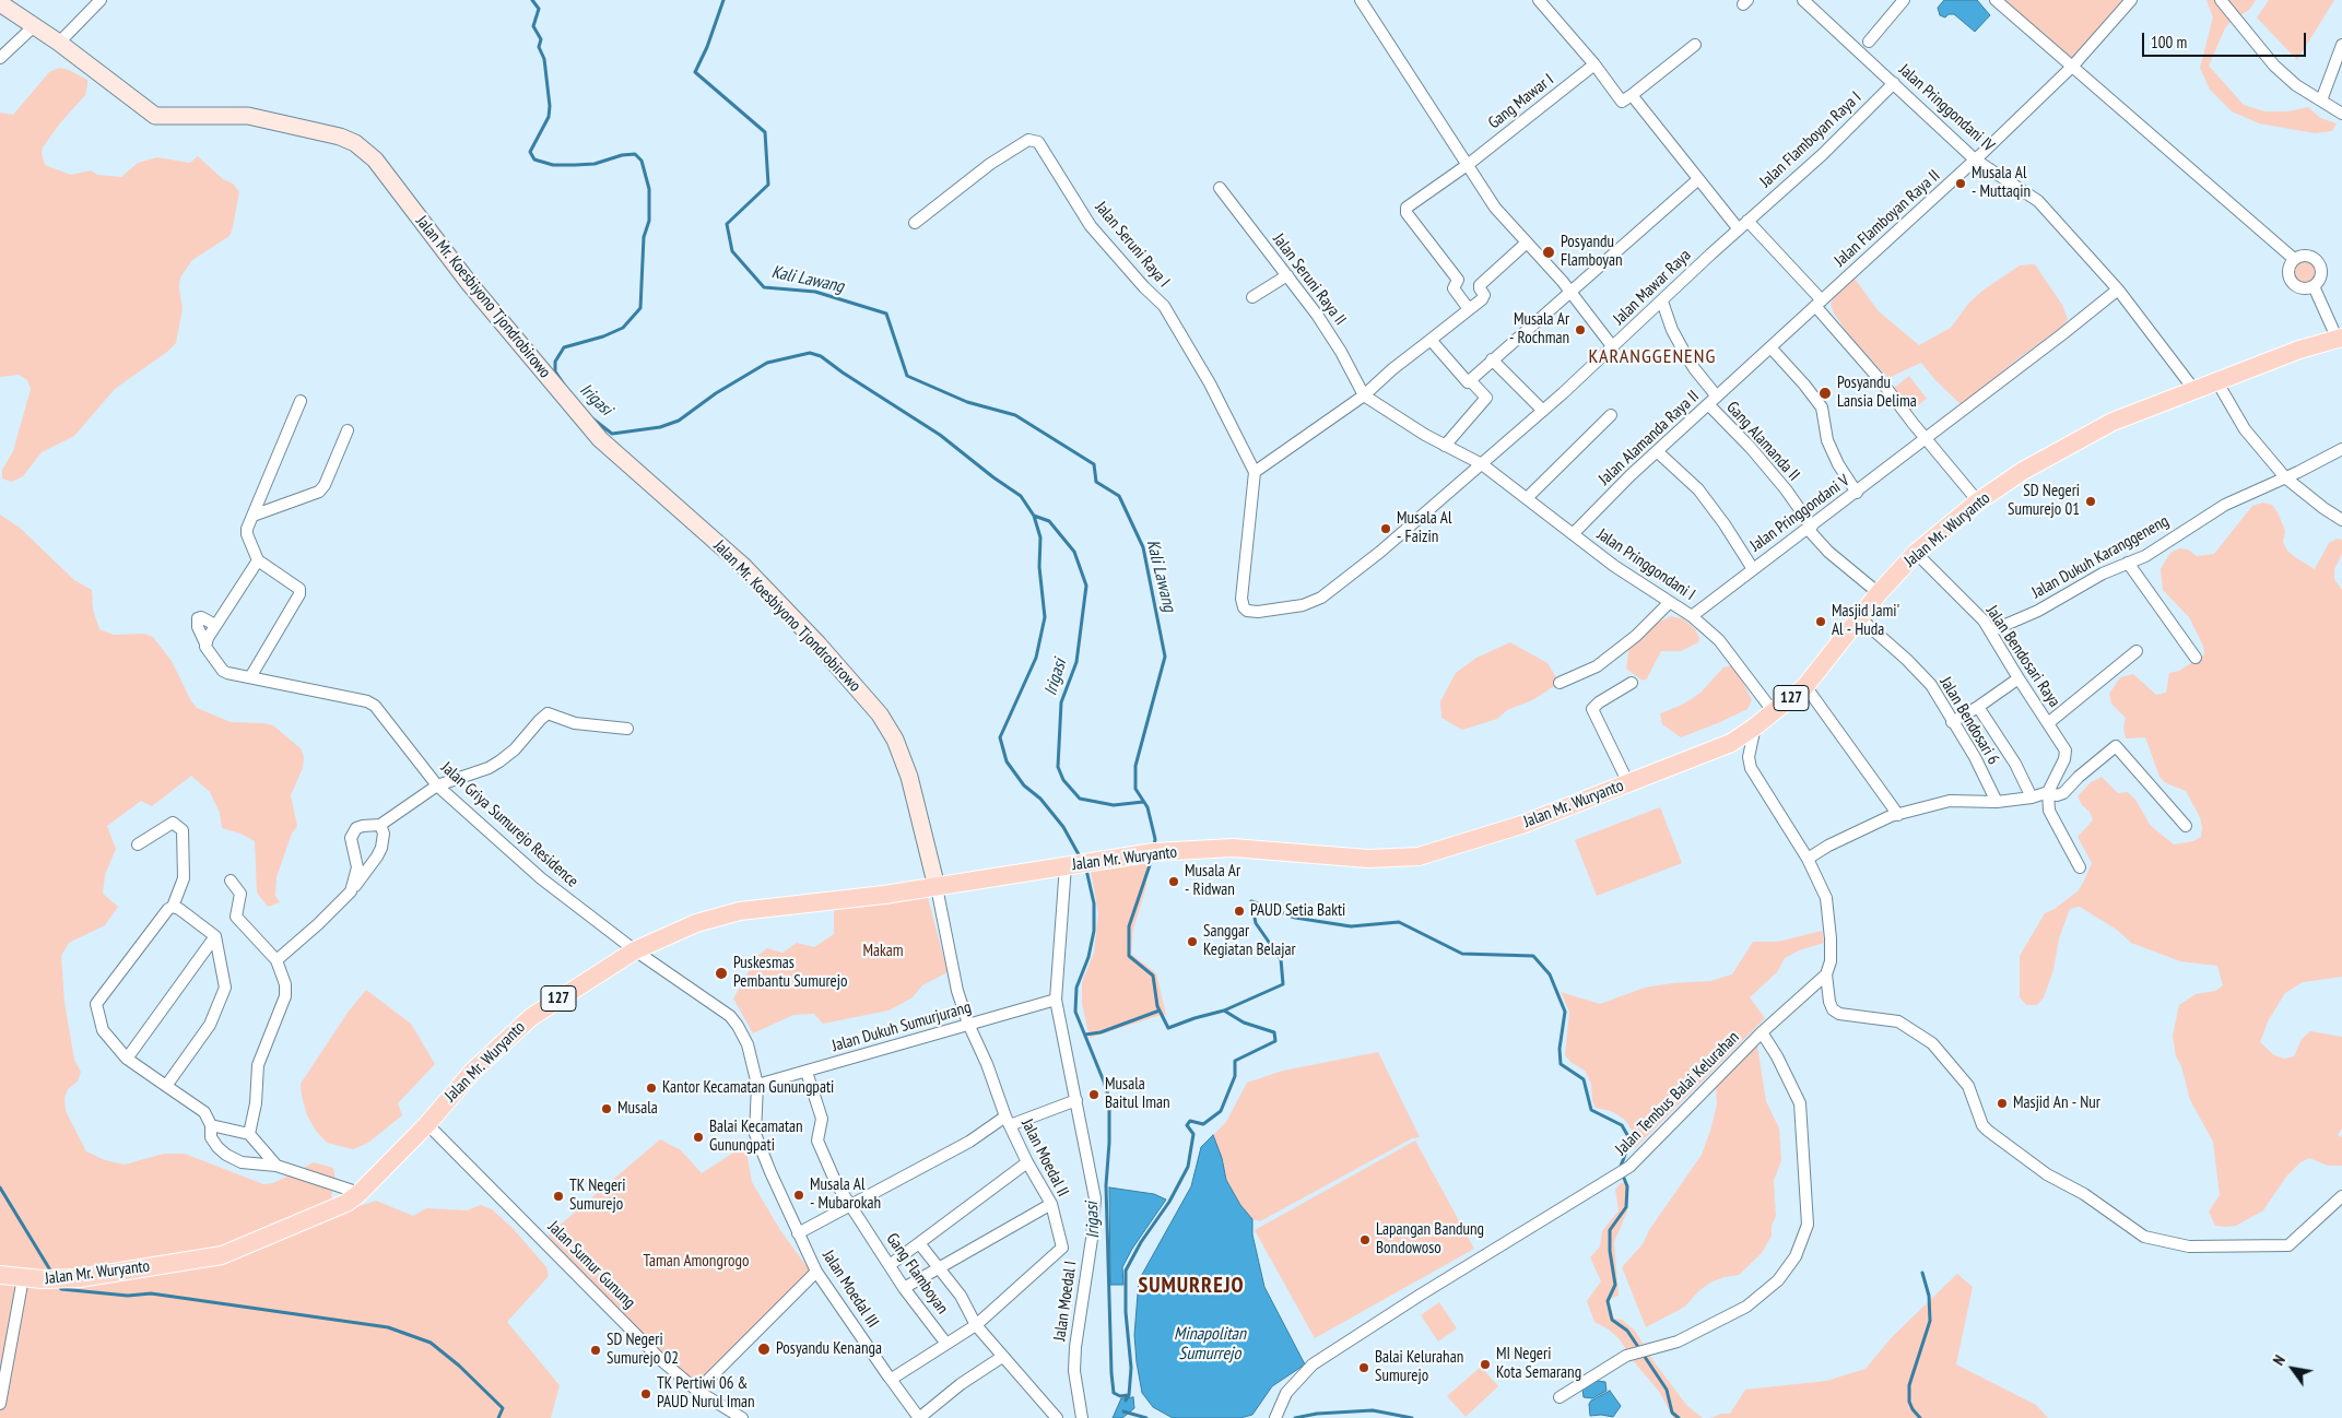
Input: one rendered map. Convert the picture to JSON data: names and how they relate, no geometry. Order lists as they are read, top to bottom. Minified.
{"streets":{"main road":["Jalan Mr. Koesbiyono Tjondrobirowo","Jalan Mr. Wuryanto","127"],"street":["Gang Mawar I","Jalan Pringgondani IV","Jalan Flamboyan Raya I","Jalan Flamboyan Raya II","Jalan Seruni Raya I","Jalan Seruni Raya II","Jalan Mawar Raya","Jalan Alamanda Raya II","Gang Alamanda II","Jalan Pringgondani V","Jalan Dukuh Karanggeneng","Jalan Pringgondani I","Jalan Bendosari Raya","Jalan Bendosari 6","Jalan Griya Sumurejo Residence","Jalan Dukuh Sumurjurang","Jalan Tembus Balai Kelurahan","Jalan Moedal II","Jalan Sumur Gunung","Gang Flamboyan","Jalan Moedal III","Jalan Moedal I"]},"crossings":[["Jalan Pringgondani IV","Jalan Flamboyan Raya I"],["Jalan Pringgondani IV","Jalan Flamboyan Raya II"],["Jalan Pringgondani IV","Jalan Pringgondani V"],["Jalan Pringgondani IV","Jalan Mr. Wuryanto"],["Jalan Flamboyan Raya I","Jalan Mawar Raya"],["Jalan Flamboyan Raya II","Jalan Alamanda Raya II"],["Jalan Seruni Raya II","Jalan Mawar Raya"],["Jalan Seruni Raya II","Jalan Pringgondani I"],["Jalan Mawar Raya","Gang Alamanda II"],["Jalan Mawar Raya","Jalan Pringgondani I"],["Jalan Mr. Koesbiyono Tjondrobirowo","Jalan Mr. Wuryanto"],["Jalan Mr. Koesbiyono Tjondrobirowo","Jalan Moedal II"],["Jalan Alamanda Raya II","Gang Alamanda II"],["Jalan Alamanda Raya II","Jalan Pringgondani I"],["Gang Alamanda II","Jalan Pringgondani V"],["Gang Alamanda II","Jalan Mr. Wuryanto"],["Jalan Pringgondani V","Jalan Pringgondani I"],["Jalan Mr. Wuryanto","Jalan Pringgondani I"],["Jalan Mr. Wuryanto","Jalan Bendosari Raya"],["Jalan Mr. Wuryanto","Jalan Bendosari 6"],["Jalan Mr. Wuryanto","Jalan Griya Sumurejo Residence"],["Jalan Mr. Wuryanto","Jalan Moedal II"],["Jalan Mr. Wuryanto","Jalan Sumur Gunung"],["Jalan Mr. Wuryanto","Jalan Moedal III"],["Jalan Mr. Wuryanto","Jalan Moedal I"],["Jalan Dukuh Karanggeneng","Jalan Bendosari Raya"],["Jalan Griya Sumurejo Residence","Jalan Moedal III"],["Jalan Dukuh Sumurjurang","Jalan Moedal II"],["Jalan Dukuh Sumurjurang","Gang Flamboyan"],["Jalan Dukuh Sumurjurang","Jalan Moedal III"],["Jalan Dukuh Sumurjurang","Jalan Moedal I"]],"districts":["KARANGGENENG","SUMURREJO"],"water":["Kali Lawang","Irigasi","Minapolitan Sumurrejo"],"parks":["Makam","Taman Amongrogo"],"places":["Musala Al - Muttaqin","Posyandu Flamboyan","Musala Ar - Rochman","Posyandu Lansia Delima","SD Negeri Sumurejo 01","Musala Al - Faizin","Masjid Jami' Al - Huda","Musala Ar - Ridwan","PAUD Setia Bakti","Sanggar Kegiatan Belajar","Puskesmas Pembantu Sumurejo","Kantor Kecamatan Gunungpati","Musala Baitul Iman","Masjid An - Nur","Musala","Balai Kecamatan Gunungpati","Musala Al - Mubarokah","TK Negeri Sumurejo","Lapangan Bandung Bondowoso","Posyandu Kenanga","SD Negeri Sumurejo 02","MI Negeri Kota Semarang","Balai Kelurahan Sumurejo","TK Pertiwi 06 & PAUD Nurul Iman"],"scale_bar":"100 m","north":"top left"}
